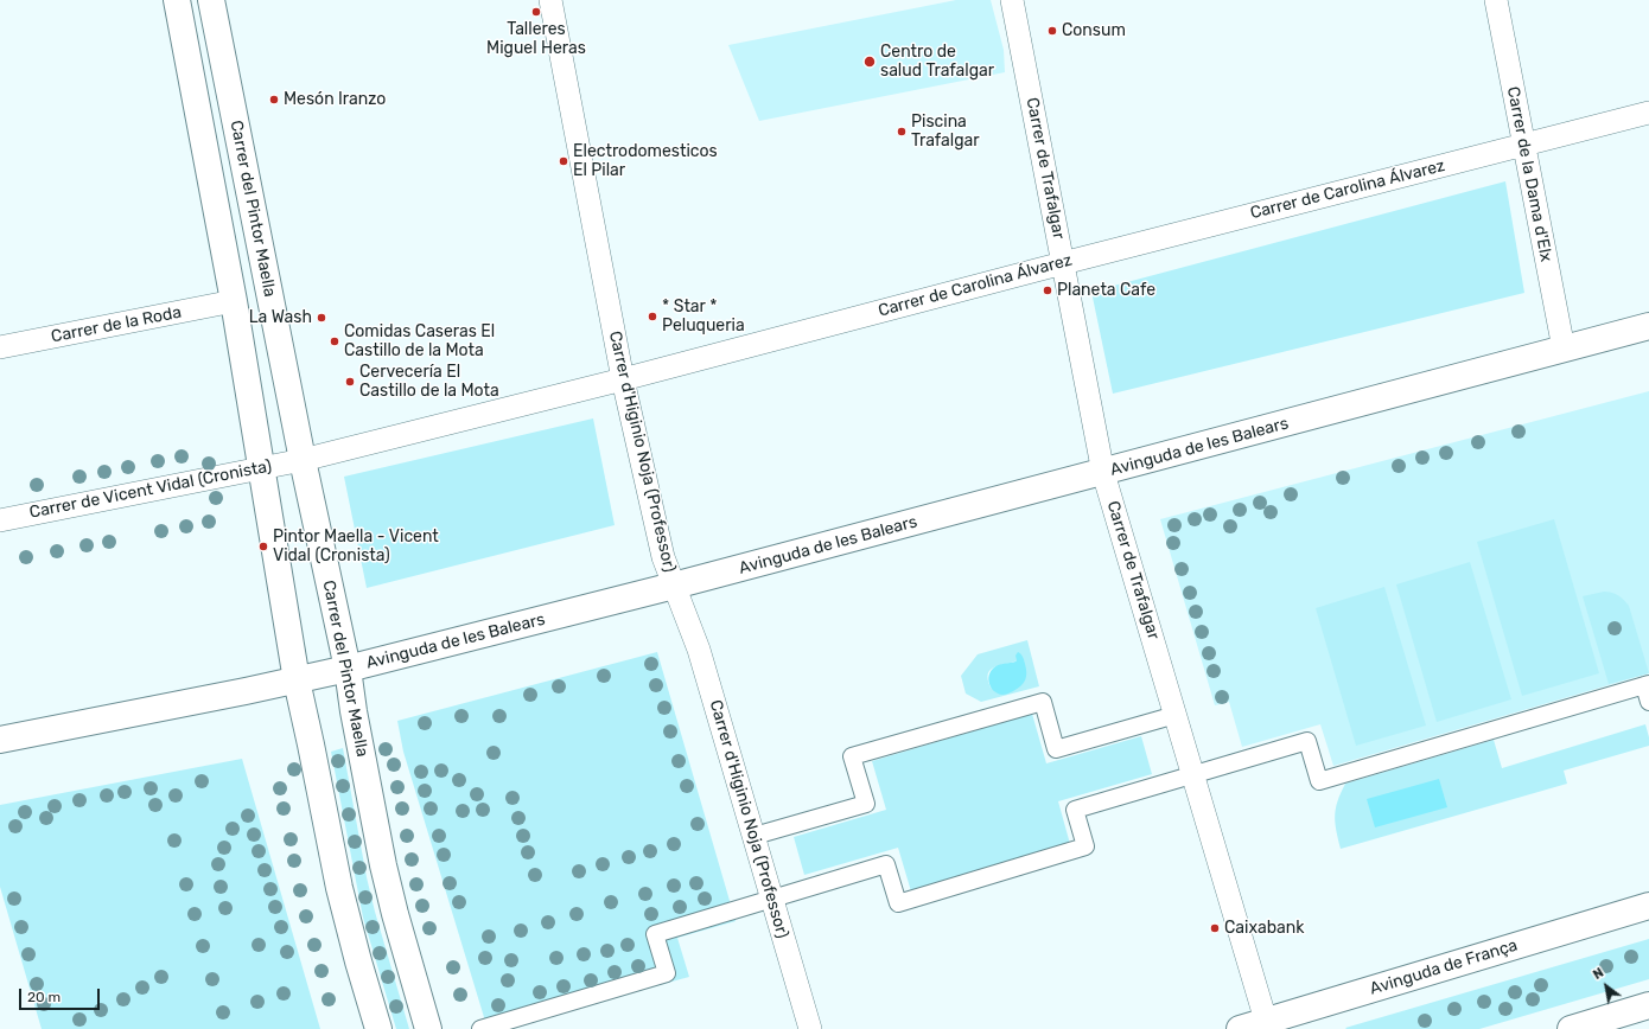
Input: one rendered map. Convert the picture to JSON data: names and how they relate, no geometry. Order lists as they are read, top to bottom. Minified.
{"streets":{"main road":["Carrer del Pintor Maella","Avinguda de les Balears","Avinguda de França"],"street":["Carrer de Trafalgar","Carrer de la Dama d'Elx","Carrer de Carolina Álvarez","Carrer de la Roda","Carrer d'Higinio Noja (Professor)","Carrer de Vicent Vidal (Cronista)"]},"crossings":[["Carrer de Trafalgar","Carrer de Carolina Álvarez"],["Carrer de Trafalgar","Avinguda de les Balears"],["Carrer de Trafalgar","Avinguda de França"],["Carrer de la Dama d'Elx","Carrer de Carolina Álvarez"],["Carrer de la Dama d'Elx","Avinguda de les Balears"],["Carrer de Carolina Álvarez","Carrer del Pintor Maella"],["Carrer de Carolina Álvarez","Carrer d'Higinio Noja (Professor)"],["Carrer de Carolina Álvarez","Carrer de Vicent Vidal (Cronista)"],["Carrer del Pintor Maella","Avinguda de les Balears"],["Carrer del Pintor Maella","Carrer de Vicent Vidal (Cronista)"],["Avinguda de les Balears","Carrer d'Higinio Noja (Professor)"]],"places":["Talleres Miguel Heras","Consum","Centro de salud Trafalgar","Mesón Iranzo","Piscina Trafalgar","Electrodomesticos El Pilar","Planeta Cafe","* Star * Peluqueria","La Wash","Comidas Caseras El Castillo de la Mota","Cervecería El Castillo de la Mota","Pintor Maella - Vicent Vidal (Cronista)","Caixabank"],"scale_bar":"20 m","north":"top left"}
